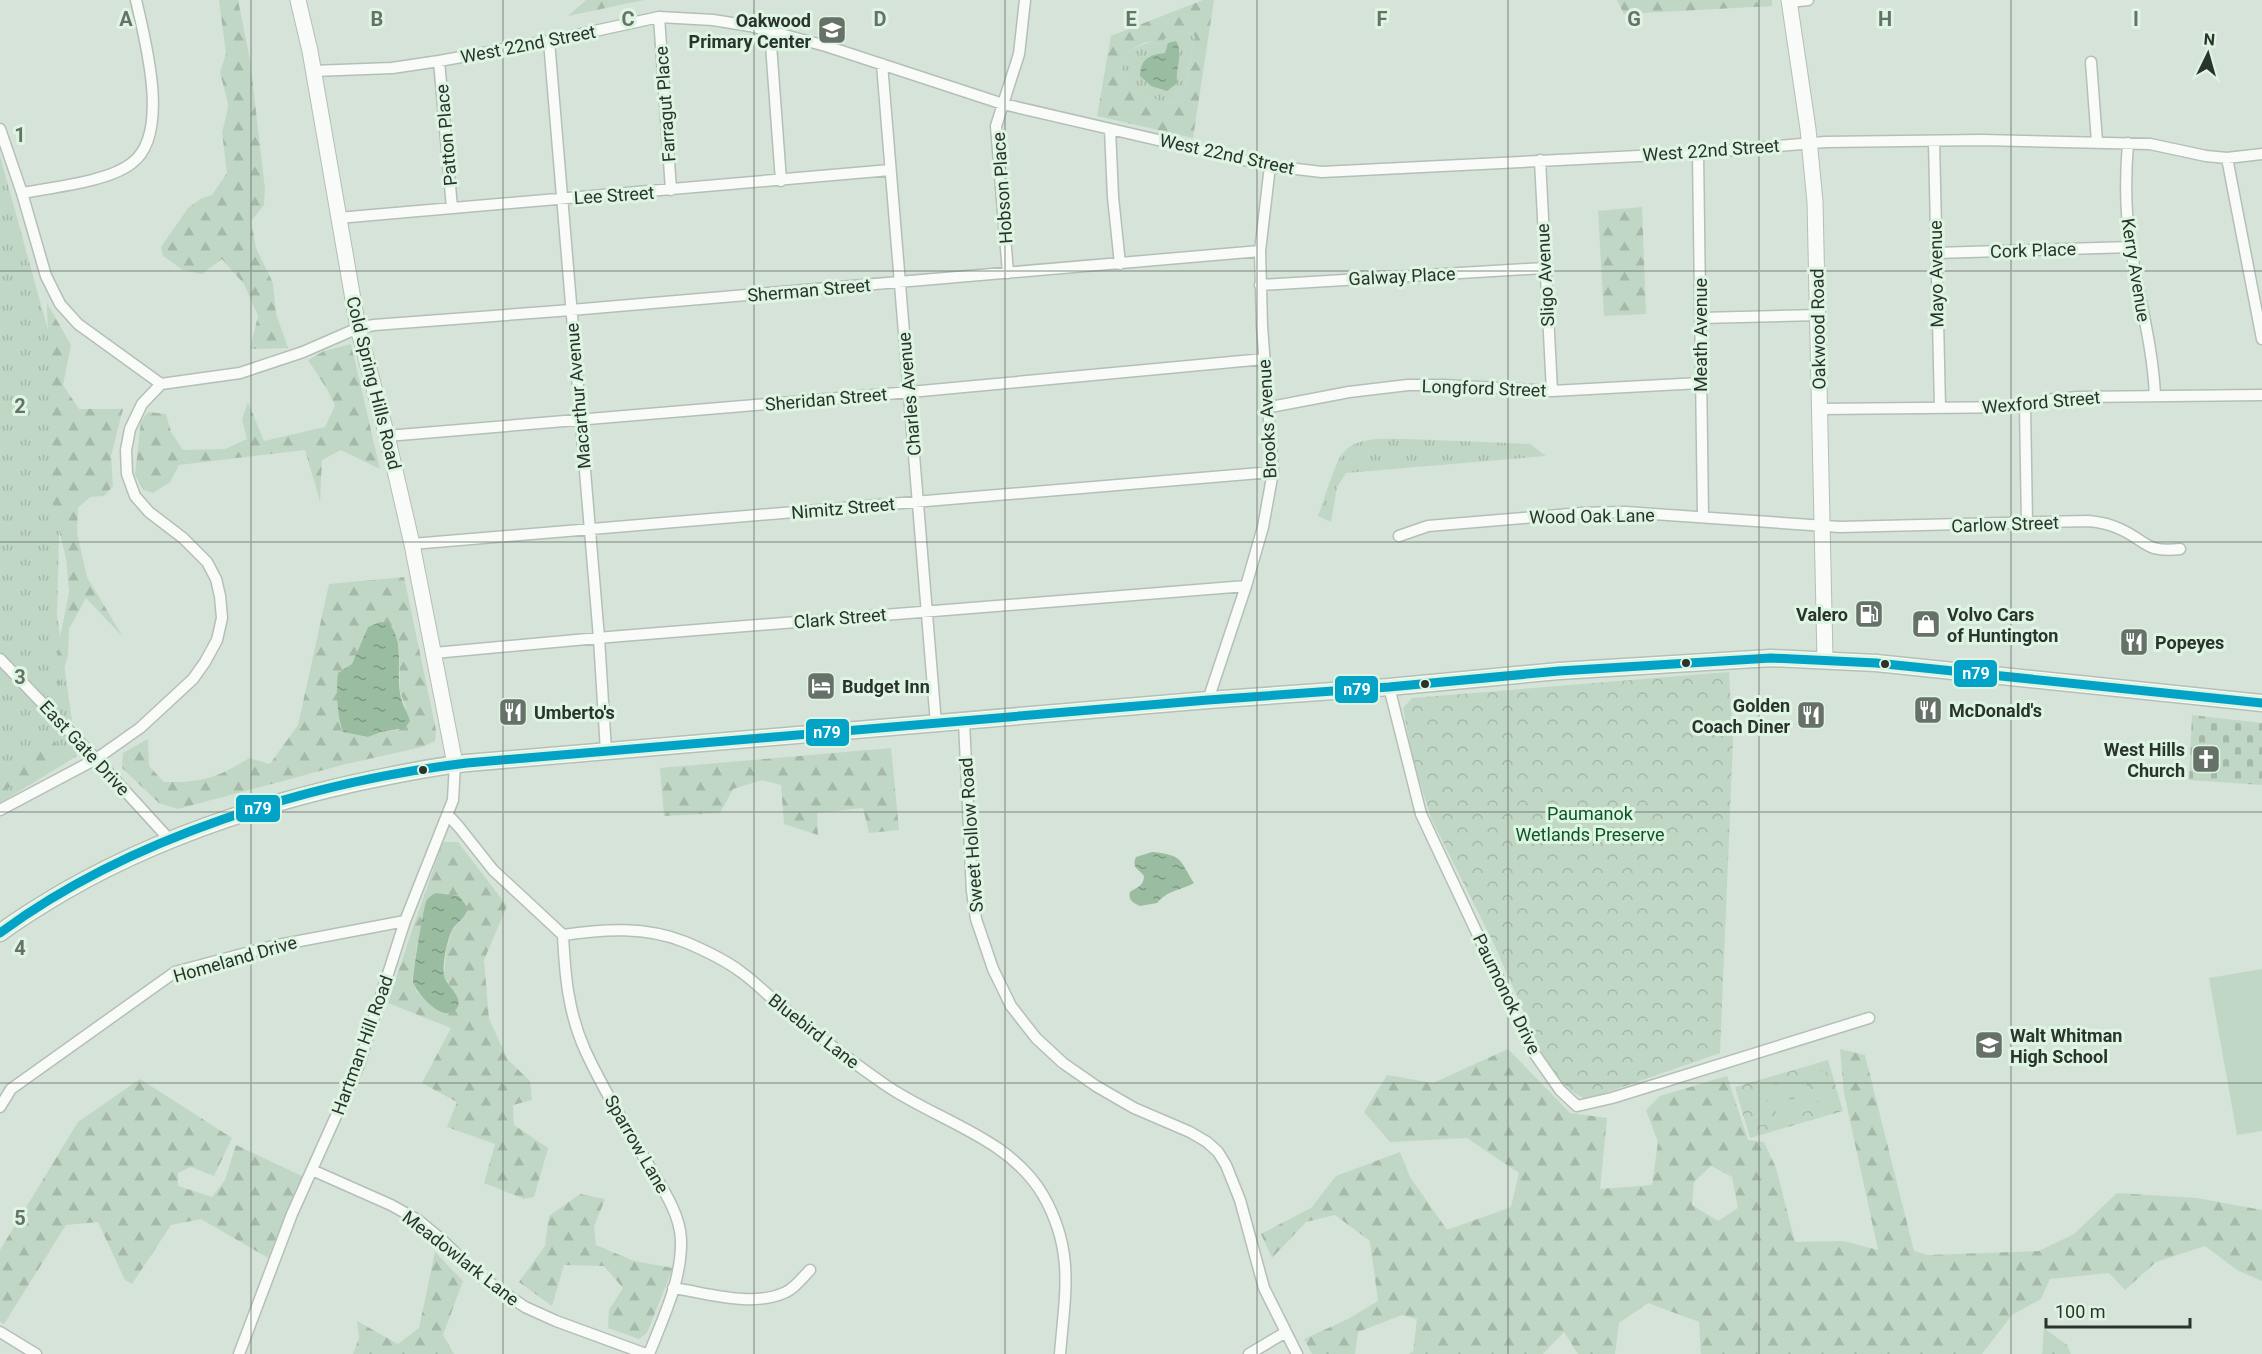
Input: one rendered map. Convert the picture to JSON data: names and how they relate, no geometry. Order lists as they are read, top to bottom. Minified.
{"streets":{"street":["West 22nd Street","Farragut Place","Patton Place","Hobson Place","Lee Street","Cork Place","Kerry Avenue","Mayo Avenue","Sligo Avenue","Galway Place","Sherman Street","Oakwood Road","Meath Avenue","Cold Spring Hills Road","Longford Street","Charles Avenue","Macarthur Avenue","Sheridan Street","Wexford Street","Brooks Avenue","Nimitz Street","Wood Oak Lane","Carlow Street","Clark Street","East Gate Drive","Sweet Hollow Road","Homeland Drive","Paumonok Drive","Bluebird Lane","Hartman Hill Road","Sparrow Lane","Meadowlark Lane"]},"crossings":[["West 22nd Street","Farragut Place"],["West 22nd Street","Patton Place"],["West 22nd Street","Hobson Place"],["West 22nd Street","Kerry Avenue"],["West 22nd Street","Mayo Avenue"],["West 22nd Street","Sligo Avenue"],["West 22nd Street","Oakwood Road"],["West 22nd Street","Meath Avenue"],["West 22nd Street","Cold Spring Hills Road"],["West 22nd Street","Charles Avenue"],["West 22nd Street","Macarthur Avenue"],["West 22nd Street","Brooks Avenue"],["Farragut Place","Lee Street"],["Patton Place","Lee Street"],["Hobson Place","Sherman Street"],["Lee Street","Cold Spring Hills Road"],["Lee Street","Charles Avenue"],["Lee Street","Macarthur Avenue"],["Cork Place","Kerry Avenue"],["Cork Place","Mayo Avenue"],["Kerry Avenue","Wexford Street"],["Mayo Avenue","Wexford Street"],["Sligo Avenue","Galway Place"],["Sligo Avenue","Longford Street"],["Galway Place","Brooks Avenue"],["Sherman Street","Cold Spring Hills Road"],["Sherman Street","Charles Avenue"],["Sherman Street","Macarthur Avenue"],["Sherman Street","Brooks Avenue"],["Oakwood Road","Wexford Street"],["Oakwood Road","Wood Oak Lane"],["Oakwood Road","Carlow Street"],["Meath Avenue","Longford Street"],["Meath Avenue","Wood Oak Lane"],["Cold Spring Hills Road","Sheridan Street"],["Cold Spring Hills Road","Nimitz Street"],["Cold Spring Hills Road","Clark Street"],["Cold Spring Hills Road","Hartman Hill Road"],["Longford Street","Brooks Avenue"],["Charles Avenue","Sheridan Street"],["Charles Avenue","Nimitz Street"],["Charles Avenue","Clark Street"],["Macarthur Avenue","Sheridan Street"],["Macarthur Avenue","Nimitz Street"],["Macarthur Avenue","Clark Street"],["Sheridan Street","Brooks Avenue"],["Brooks Avenue","Nimitz Street"],["Brooks Avenue","Clark Street"],["Wood Oak Lane","Carlow Street"],["Homeland Drive","Hartman Hill Road"],["Bluebird Lane","Sparrow Lane"],["Hartman Hill Road","Meadowlark Lane"],["Sparrow Lane","Meadowlark Lane"]],"parks":["Paumanok Wetlands Preserve"],"places":{"school or university":["Oakwood Primary Center","Walt Whitman High School"],"fuel station":["Valero"],"shop":["Volvo Cars of Huntington"],"restaurant":["Popeyes","McDonald's","Umberto's","Golden Coach Diner"],"hotel":["Budget Inn"],"church":["West Hills Church"]},"lines":["transit line n79"],"scale_bar":"100 m","north":"top","grid":{"columns":["A","B","C","D","E","F","G","H","I"],"rows":["1","2","3","4","5"]}}
